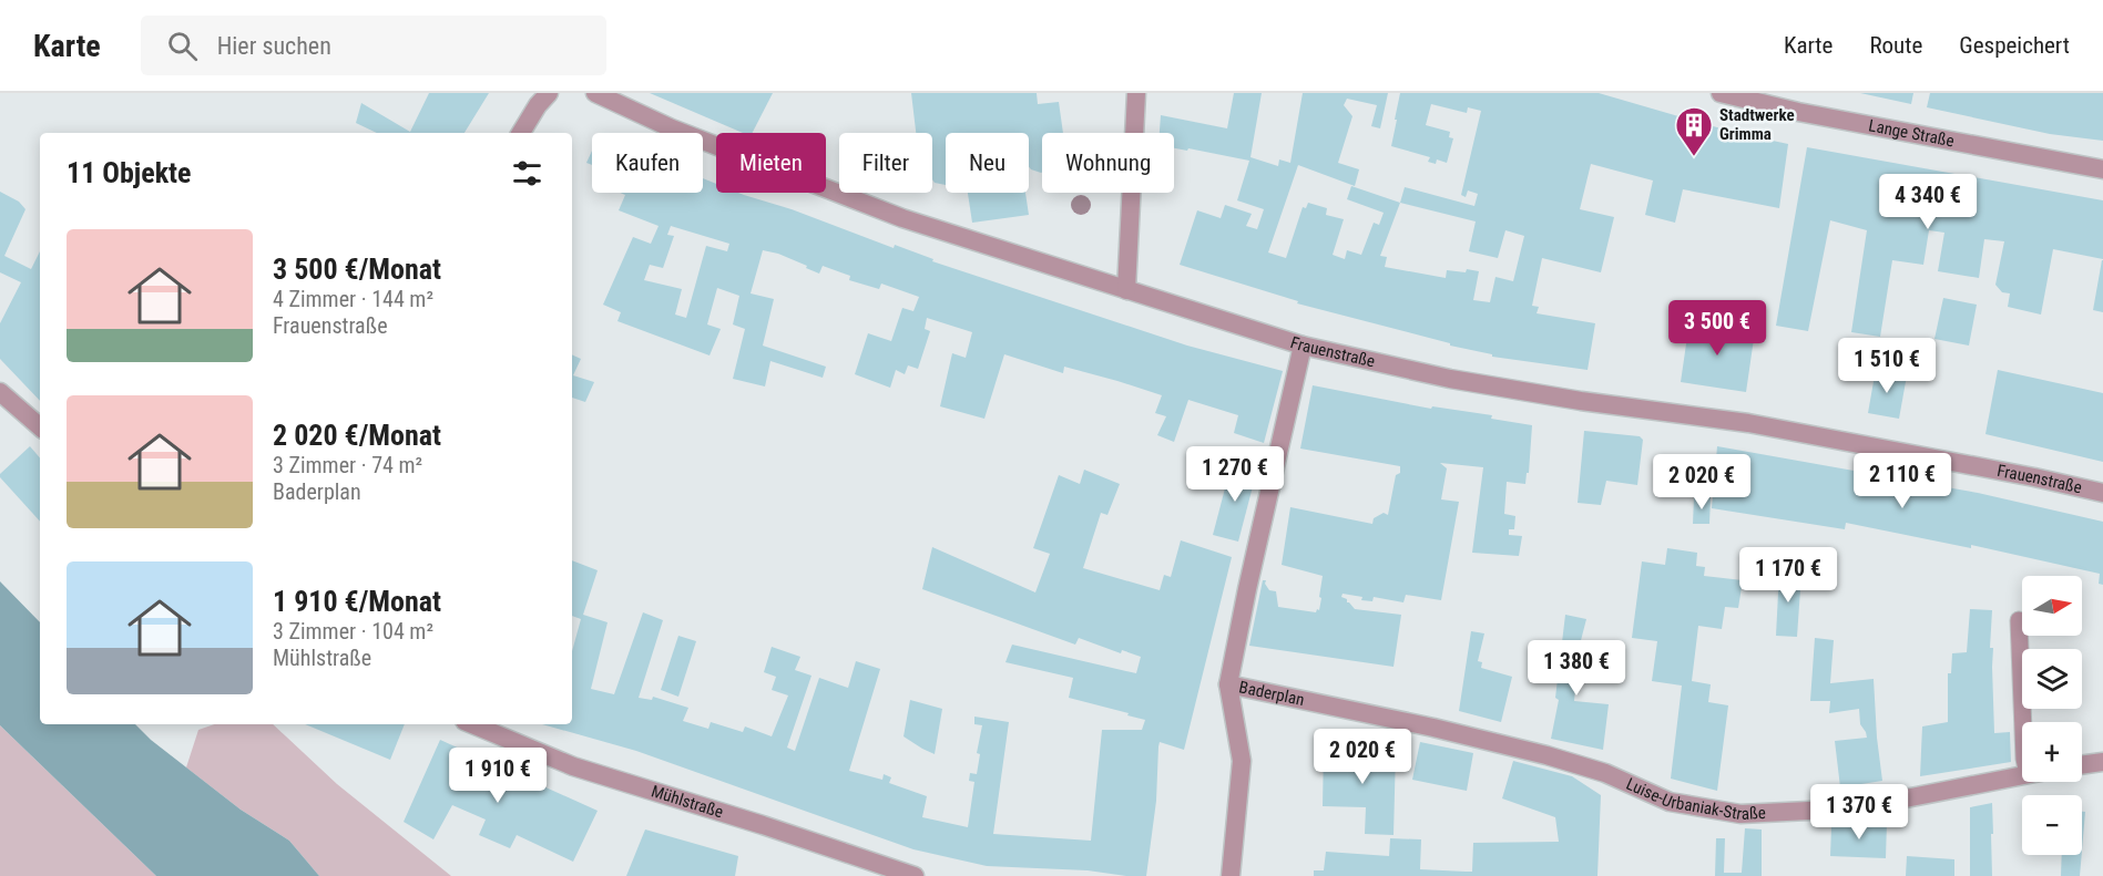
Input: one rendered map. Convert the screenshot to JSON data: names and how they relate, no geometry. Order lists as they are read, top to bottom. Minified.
{"streets":{"street":["Lange Straße","Frauenstraße","Baderplan","Luise-Urbaniak-Straße","Mühlstraße"]},"crossings":[["Frauenstraße","Baderplan"],["Baderplan","Luise-Urbaniak-Straße"]],"places":{"building":["Stadtwerke Grimma"]},"north":"right","page":{"header":"Karte","search":"Hier suchen","nav":["Karte","Route","Gespeichert"],"chip":["Kaufen","Mieten","Filter","Neu","Wohnung"],"heading":"11 Objekte","price":["4 340 €","3 500 €","1 510 €","1 270 €","2 110 €","2 020 €","1 170 €","1 380 €","2 020 €","1 910 €","1 370 €"],"list":[{"name":"3 500 €/Monat","note":"4 Zimmer · 144 m² · Frauenstraße"},{"name":"2 020 €/Monat","note":"3 Zimmer · 74 m² · Baderplan"},{"name":"1 910 €/Monat","note":"3 Zimmer · 104 m² · Mühlstraße"}],"map_buttons":["+","−"]}}
